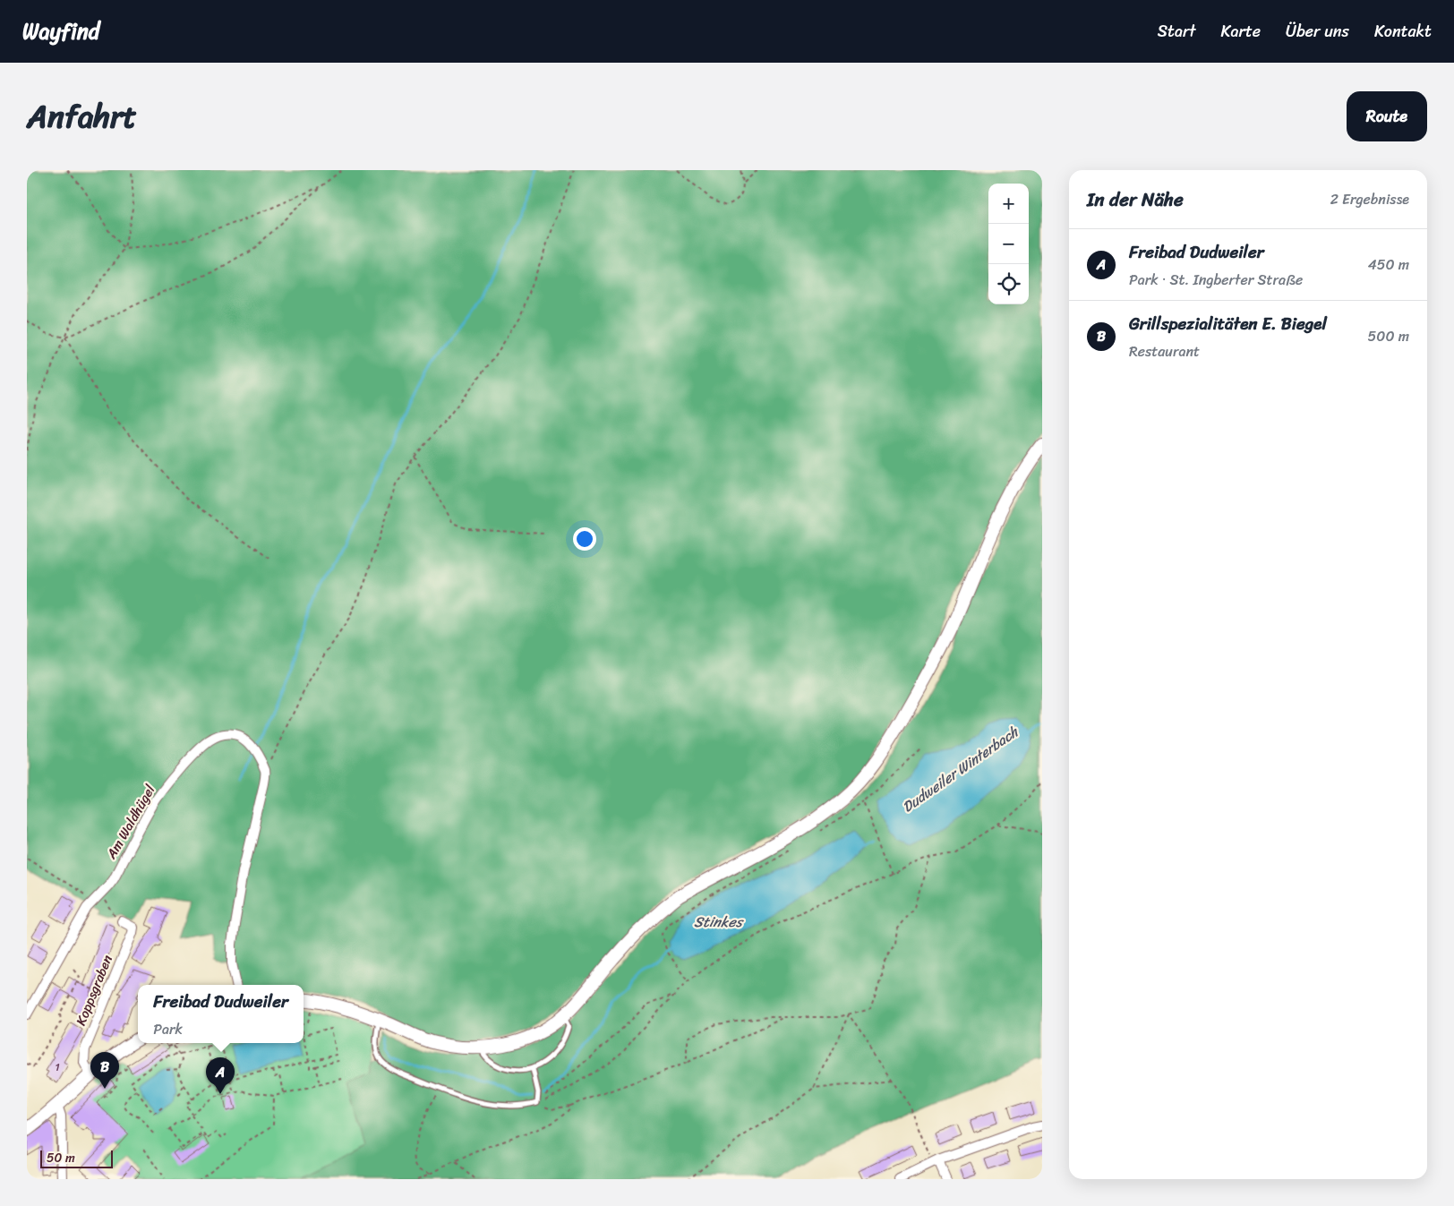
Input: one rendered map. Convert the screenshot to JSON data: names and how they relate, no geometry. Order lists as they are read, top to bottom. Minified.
{"streets":{"street":["Am Waldhügel","Koppsgraben"]},"water":["Dudweiler Winterbach","Stinkes"],"house_numbers":["1"],"scale_bar":"50 m","page":{"header":"Wayfind","nav":["Start","Karte","Über uns","Kontakt"],"title":"Anfahrt","buttons":"Route","heading":["In der Nähe","2 Ergebnisse"],"map_buttons":["+","−"],"list":[{"mark":"A","name":"Freibad Dudweiler","note":"Park · St. Ingberter Straße","value":"450 m"},{"mark":"B","name":"Grillspezialitäten E. Biegel","note":"Restaurant","value":"500 m"}],"popup":["Freibad Dudweiler","Park"],"pins":["B","A"],"scale":"50 m"}}
